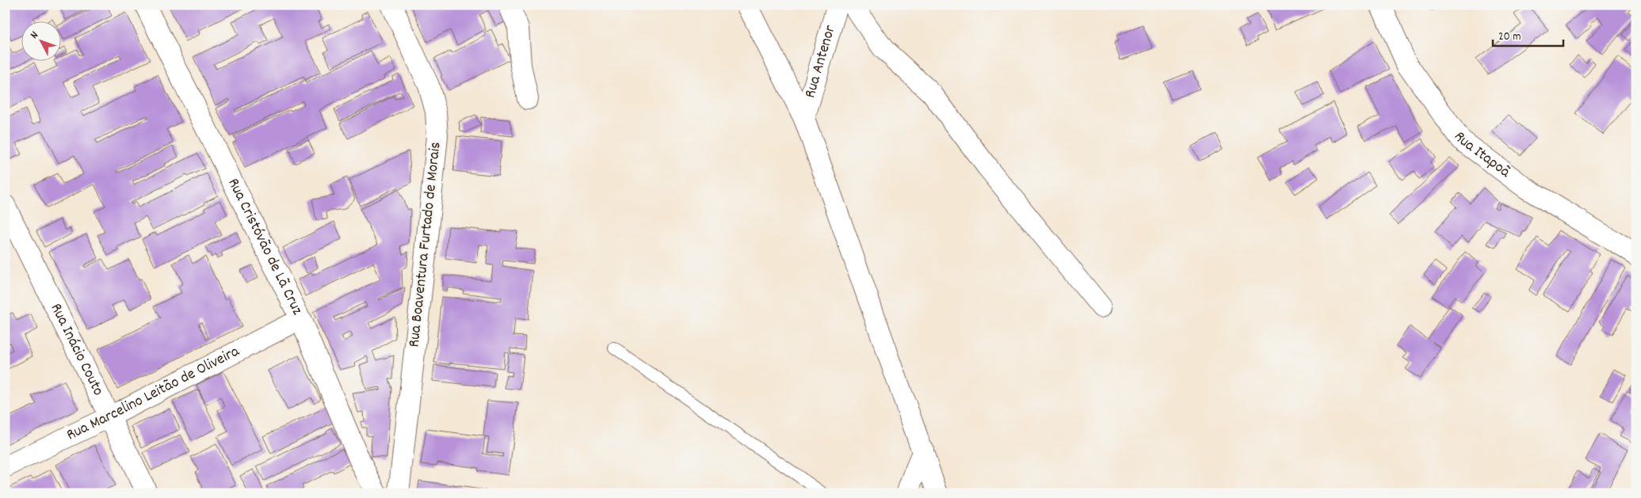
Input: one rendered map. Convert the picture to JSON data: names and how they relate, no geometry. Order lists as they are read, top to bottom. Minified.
{"streets":{"street":["Rua Antenor","Rua Itapoã","Rua Boaventura Furtado de Morais","Rua Cristóvão de Lã Cruz","Rua Inácio Couto","Rua Marcelino Leitão de Oliveira"]},"crossings":[["Rua Cristóvão de Lã Cruz","Rua Marcelino Leitão de Oliveira"],["Rua Inácio Couto","Rua Marcelino Leitão de Oliveira"]],"scale_bar":"20 m","north":"top left"}
